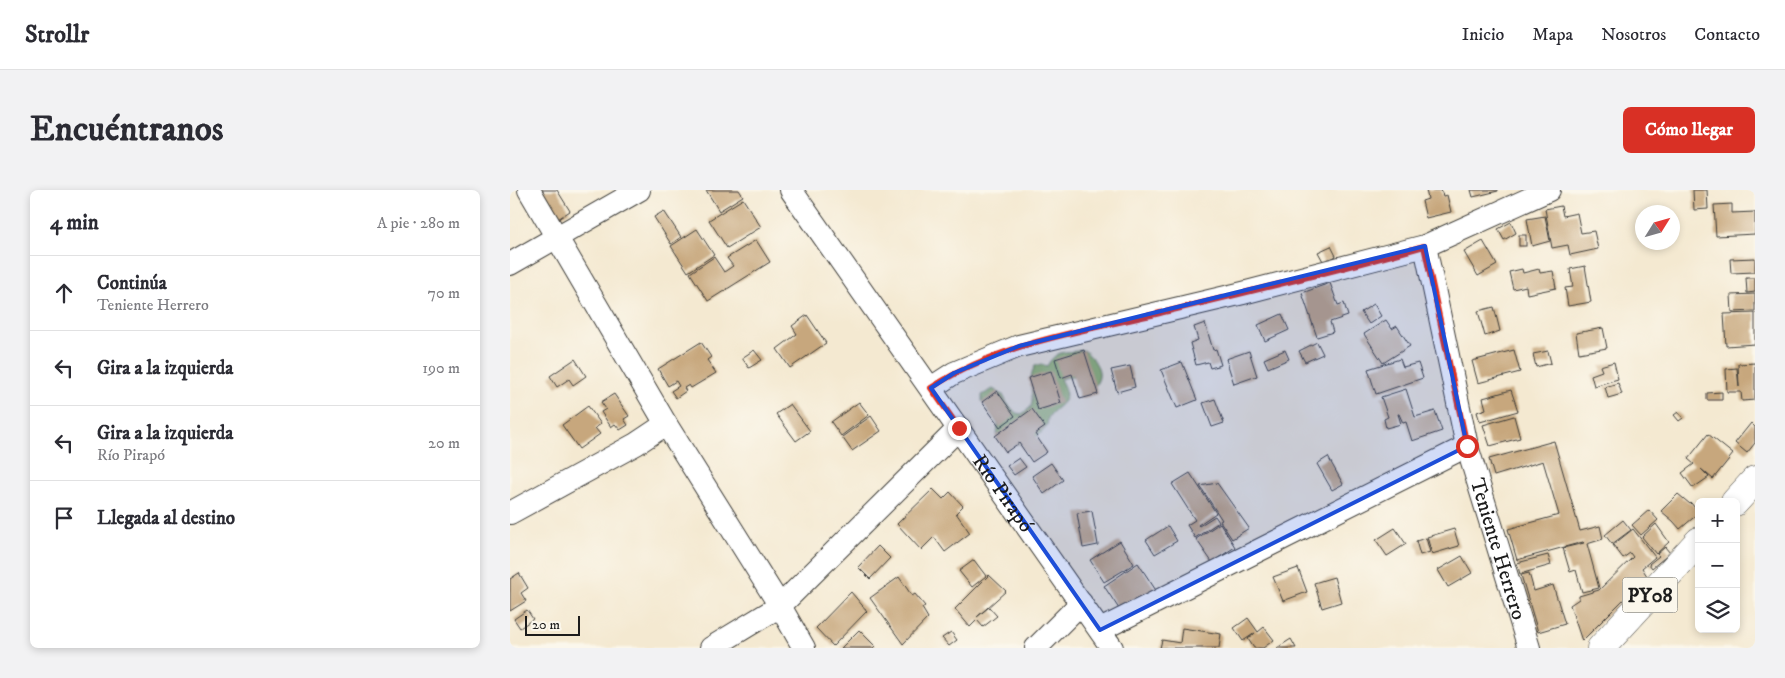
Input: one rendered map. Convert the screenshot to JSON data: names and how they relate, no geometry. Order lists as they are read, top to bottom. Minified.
{"streets":{"highway":["PY08"],"street":["Río Pirapó","Teniente Herrero"]},"scale_bar":"20 m","north":"top right","page":{"header":"Strollr","nav":["Inicio","Mapa","Nosotros","Contacto"],"buttons":"Cómo llegar","title":"Encuéntranos","heading":["4 min","A pie · 280 m"],"list":[["Continúa","Teniente Herrero","70 m"],["Gira a la izquierda","190 m"],["Gira a la izquierda","Río Pirapó","20 m"],"Llegada al destino"],"map_buttons":["+","−"],"scale":"20 m"}}
